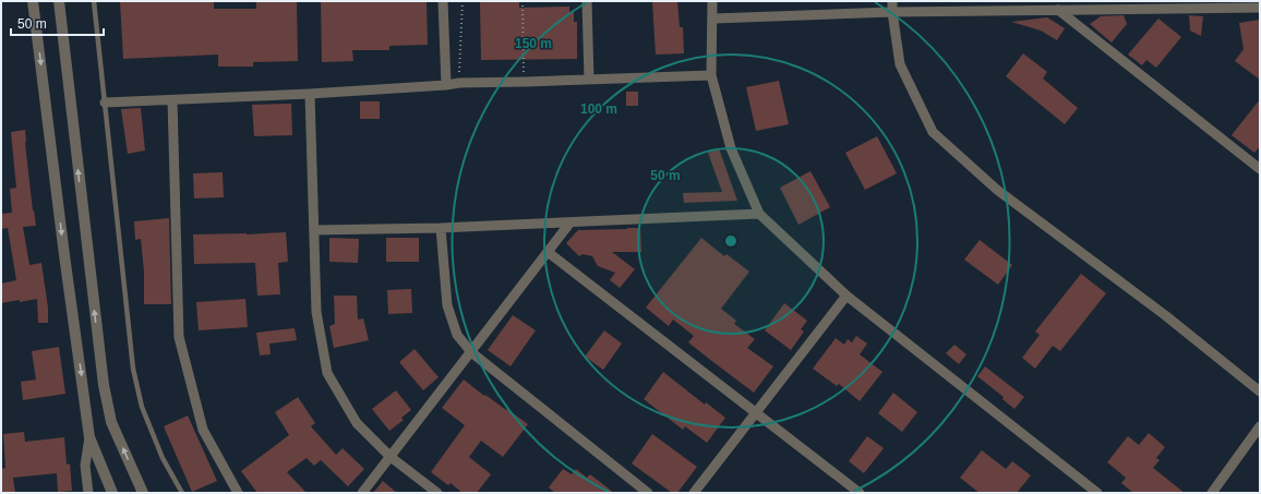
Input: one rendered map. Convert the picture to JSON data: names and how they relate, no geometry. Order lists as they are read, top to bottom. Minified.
{"scale_bar":"50 m","rings":["150 m","100 m","50 m"]}
